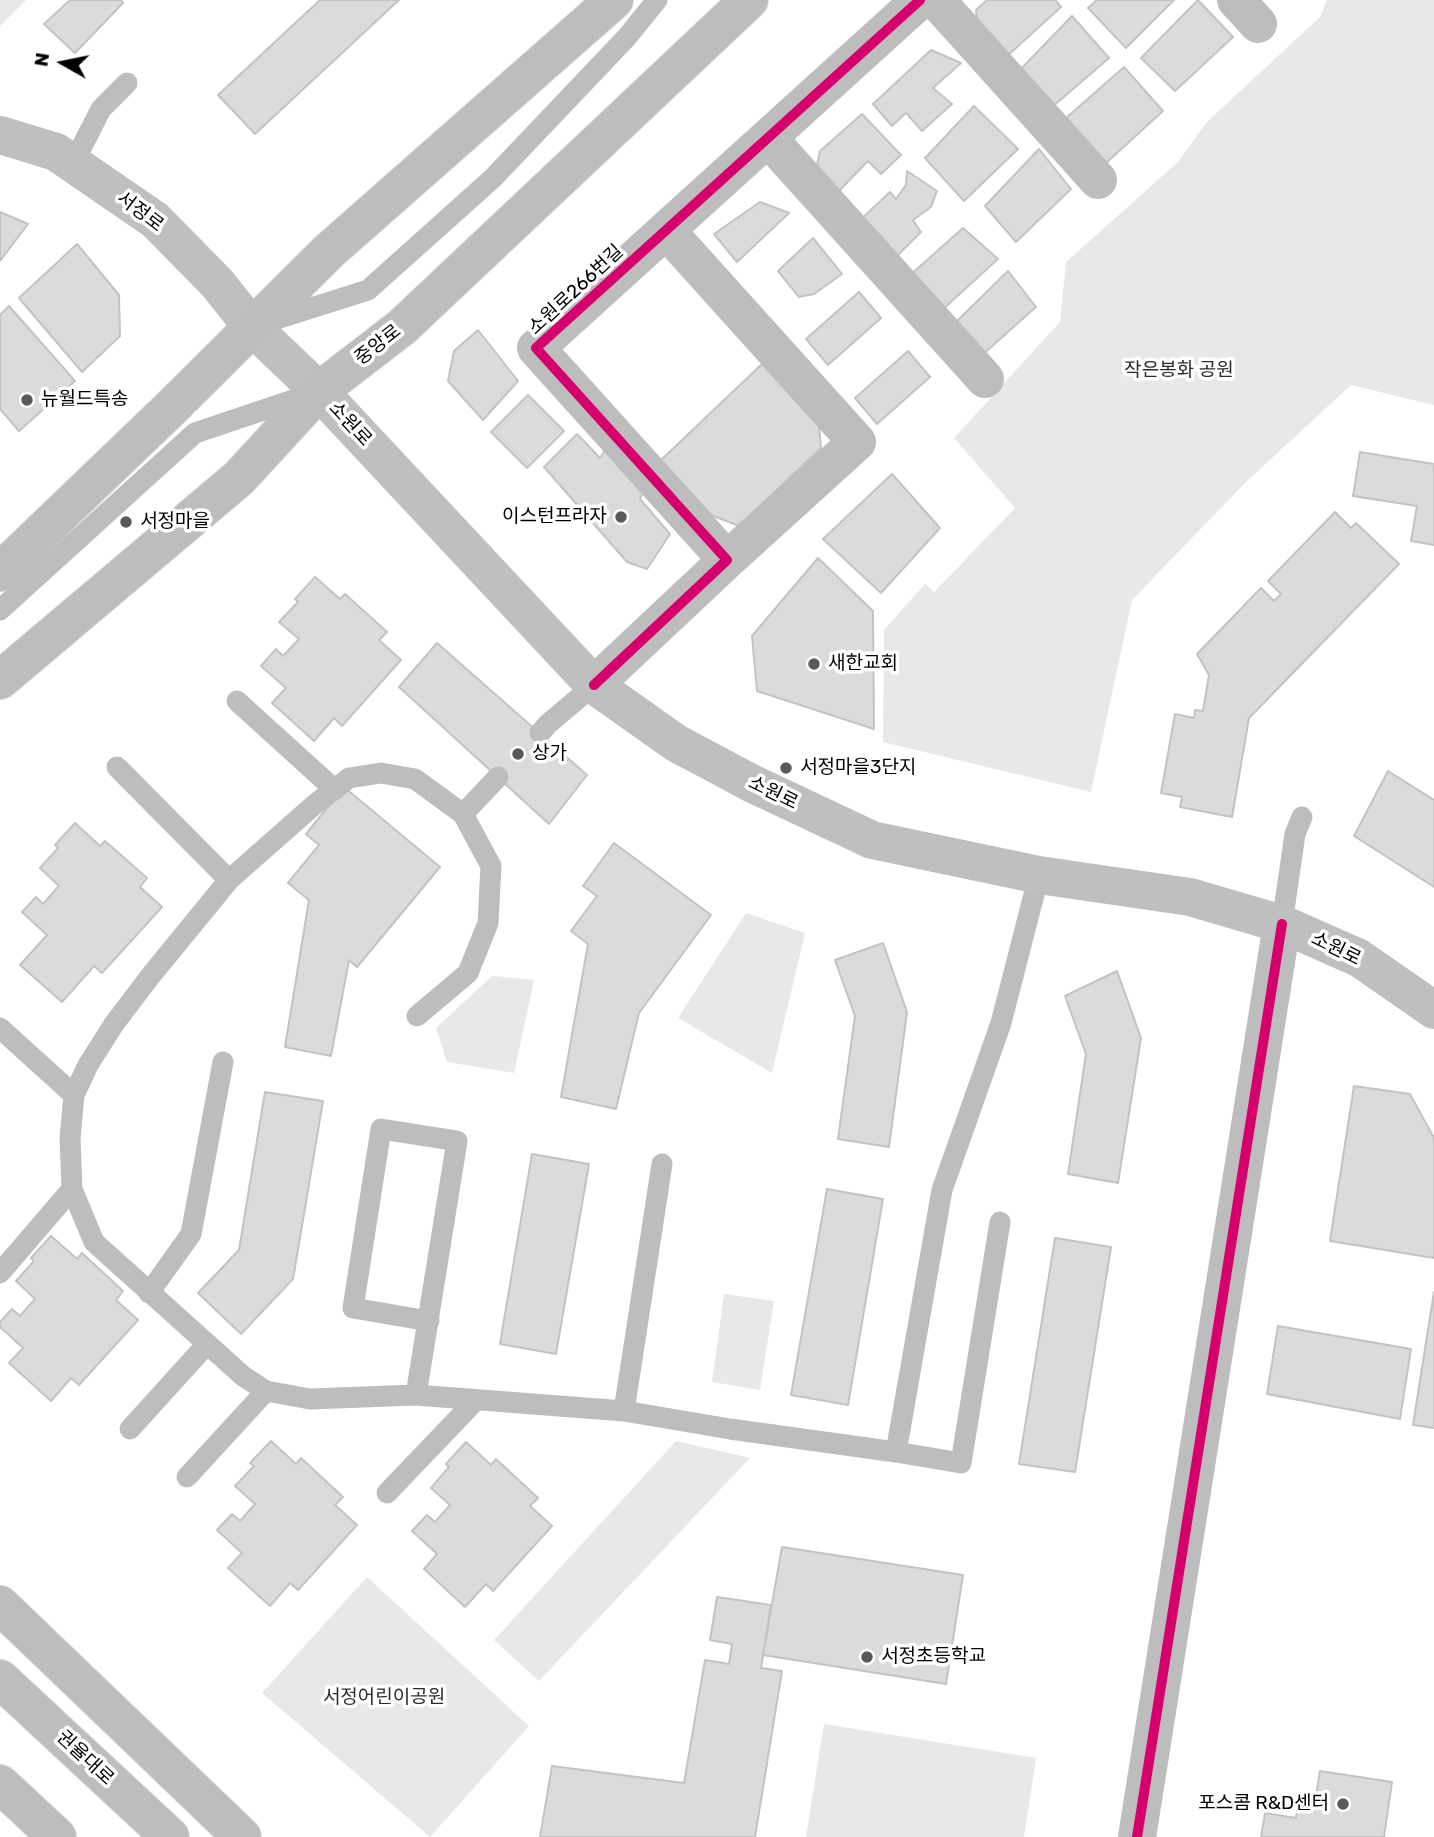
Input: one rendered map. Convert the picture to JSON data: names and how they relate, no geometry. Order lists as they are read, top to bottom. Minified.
{"streets":{"main road":["서정로","소원로266번길","중앙로","소원로","권율대로"]},"crossings":[["서정로","소원로"],["중앙로","소원로"]],"parks":["작은봉화 공원","서정어린이공원"],"places":["뉴월드특송","이스턴프라자","서정마을","새한교회","상가","서정마을3단지","서정초등학교","포스콤 R&D센터"],"north":"left"}
